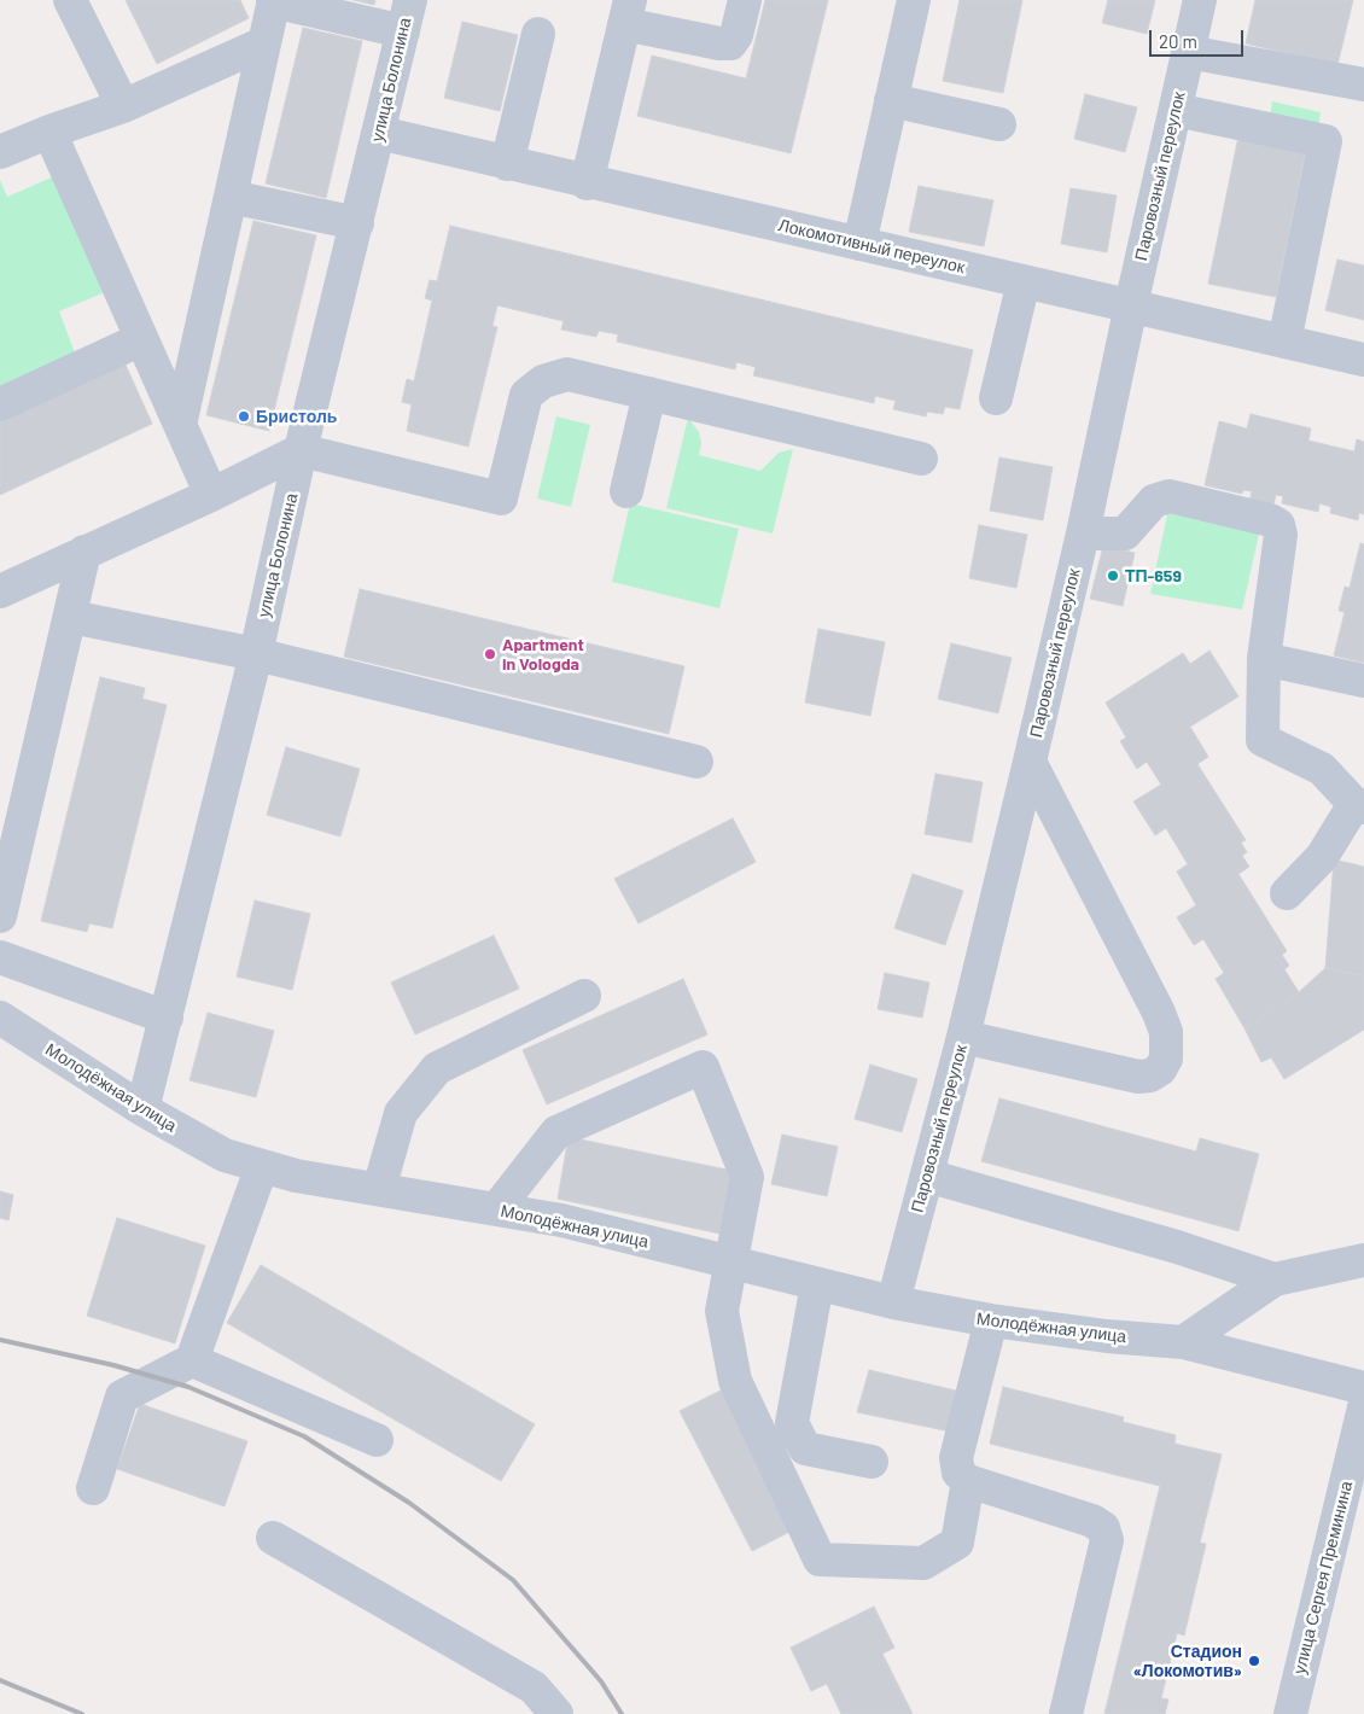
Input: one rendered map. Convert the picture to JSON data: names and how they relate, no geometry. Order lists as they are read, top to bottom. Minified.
{"streets":{"street":["улица Болонина","Паровозный переулок","Локомотивный переулок","Молодёжная улица","улица Сергея Преминина"]},"crossings":[["улица Болонина","Локомотивный переулок"],["улица Болонина","Молодёжная улица"],["Паровозный переулок","Локомотивный переулок"],["Паровозный переулок","Молодёжная улица"]],"places":["Бристоль","ТП-659","Apartment in Vologda","Стадион «Локомотив»"],"scale_bar":"20 m"}
